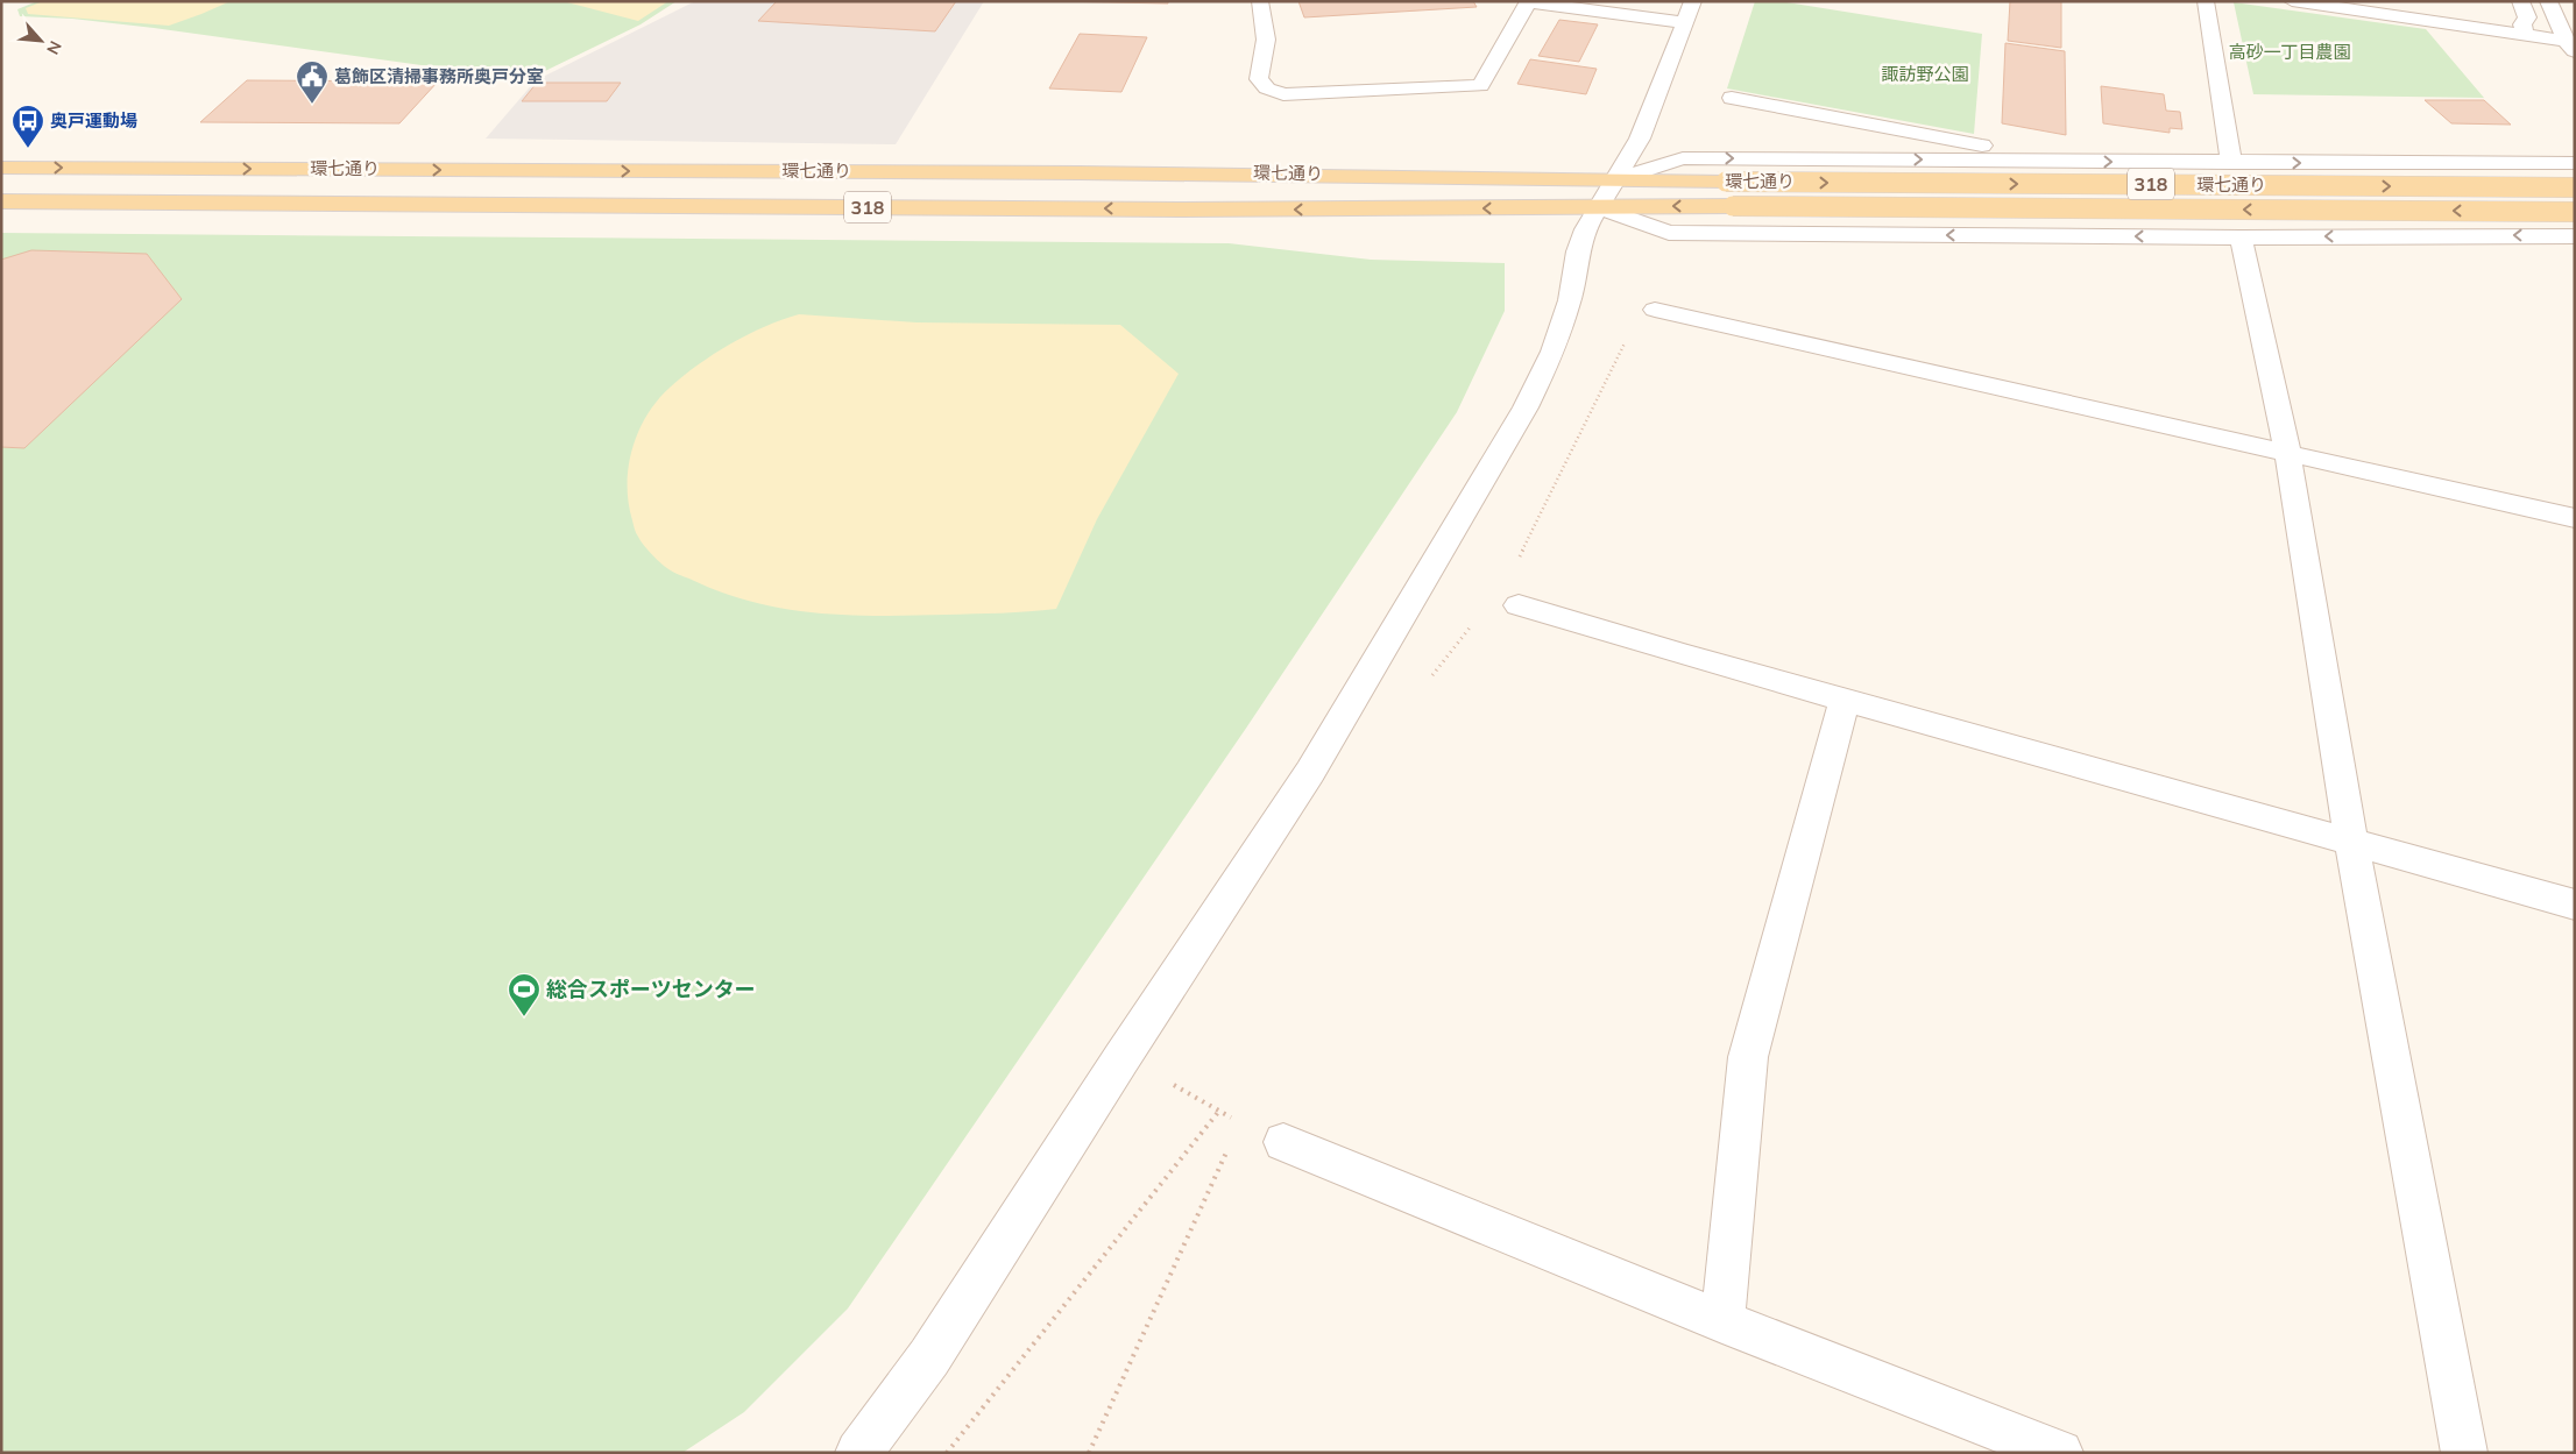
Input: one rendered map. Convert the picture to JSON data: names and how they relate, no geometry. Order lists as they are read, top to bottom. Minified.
{"streets":{"main road":["環七通り","318"]},"parks":["高砂一丁目農園","諏訪野公園"],"places":{"public building":["葛飾区清掃事務所奥戸分室"],"bus stop":["奥戸運動場"],"sports":["総合スポーツセンター"]},"north":"bottom right"}
